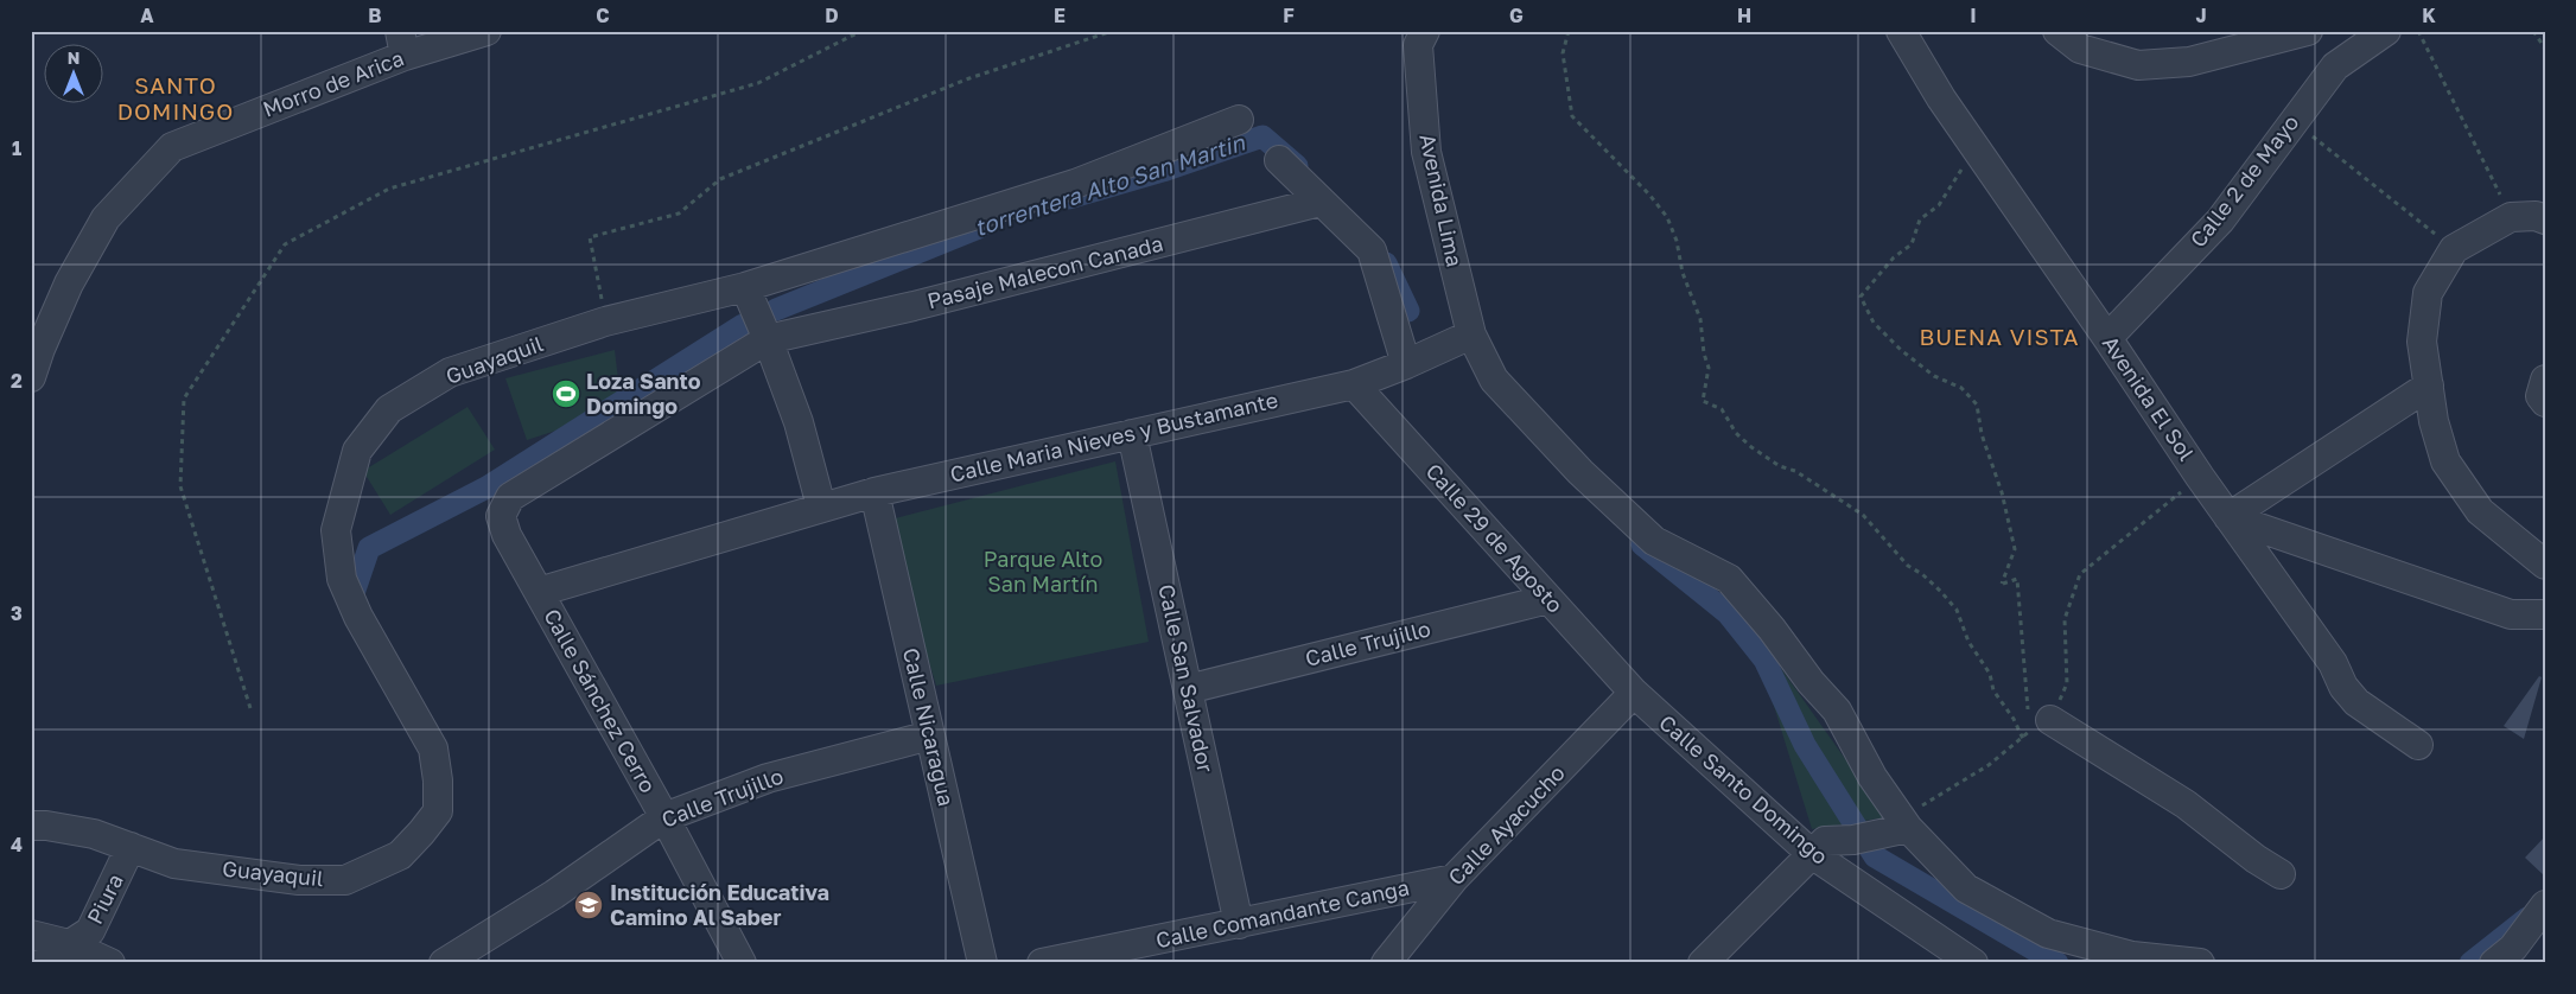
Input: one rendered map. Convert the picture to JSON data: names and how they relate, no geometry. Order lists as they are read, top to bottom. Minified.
{"streets":{"street":["Morro de Arica","Calle 2 de Mayo","Avenida Lima","Pasaje Malecon Canada","Guayaquil","Avenida El Sol","Calle Maria Nieves y Bustamante","Calle 29 de Agosto","Calle Trujillo","Calle San Salvador","Calle Sánchez Cerro","Calle Nicaragua","Calle Santo Domingo","Calle Ayacucho","Piura","Calle Comandante Canga"]},"crossings":[["Calle 2 de Mayo","Avenida El Sol"],["Avenida Lima","Calle Maria Nieves y Bustamante"],["Pasaje Malecon Canada","Calle Sánchez Cerro"],["Guayaquil","Piura"],["Calle Maria Nieves y Bustamante","Calle 29 de Agosto"],["Calle Maria Nieves y Bustamante","Calle San Salvador"],["Calle Maria Nieves y Bustamante","Calle Sánchez Cerro"],["Calle Maria Nieves y Bustamante","Calle Nicaragua"],["Calle 29 de Agosto","Calle Trujillo"],["Calle 29 de Agosto","Calle Santo Domingo"],["Calle 29 de Agosto","Calle Ayacucho"],["Calle Trujillo","Calle San Salvador"],["Calle Trujillo","Calle Sánchez Cerro"],["Calle Trujillo","Calle Nicaragua"],["Calle San Salvador","Calle Comandante Canga"],["Calle Santo Domingo","Calle Ayacucho"],["Calle Ayacucho","Calle Comandante Canga"]],"districts":["SANTO DOMINGO","BUENA VISTA"],"water":["torrentera Alto San Martin"],"parks":["Parque Alto San Martín"],"places":{"sports":["Loza Santo Domingo"],"school or university":["Institución Educativa Camino Al Saber"]},"north":"top","grid":{"columns":["A","B","C","D","E","F","G","H","I","J","K"],"rows":["1","2","3","4"]}}
